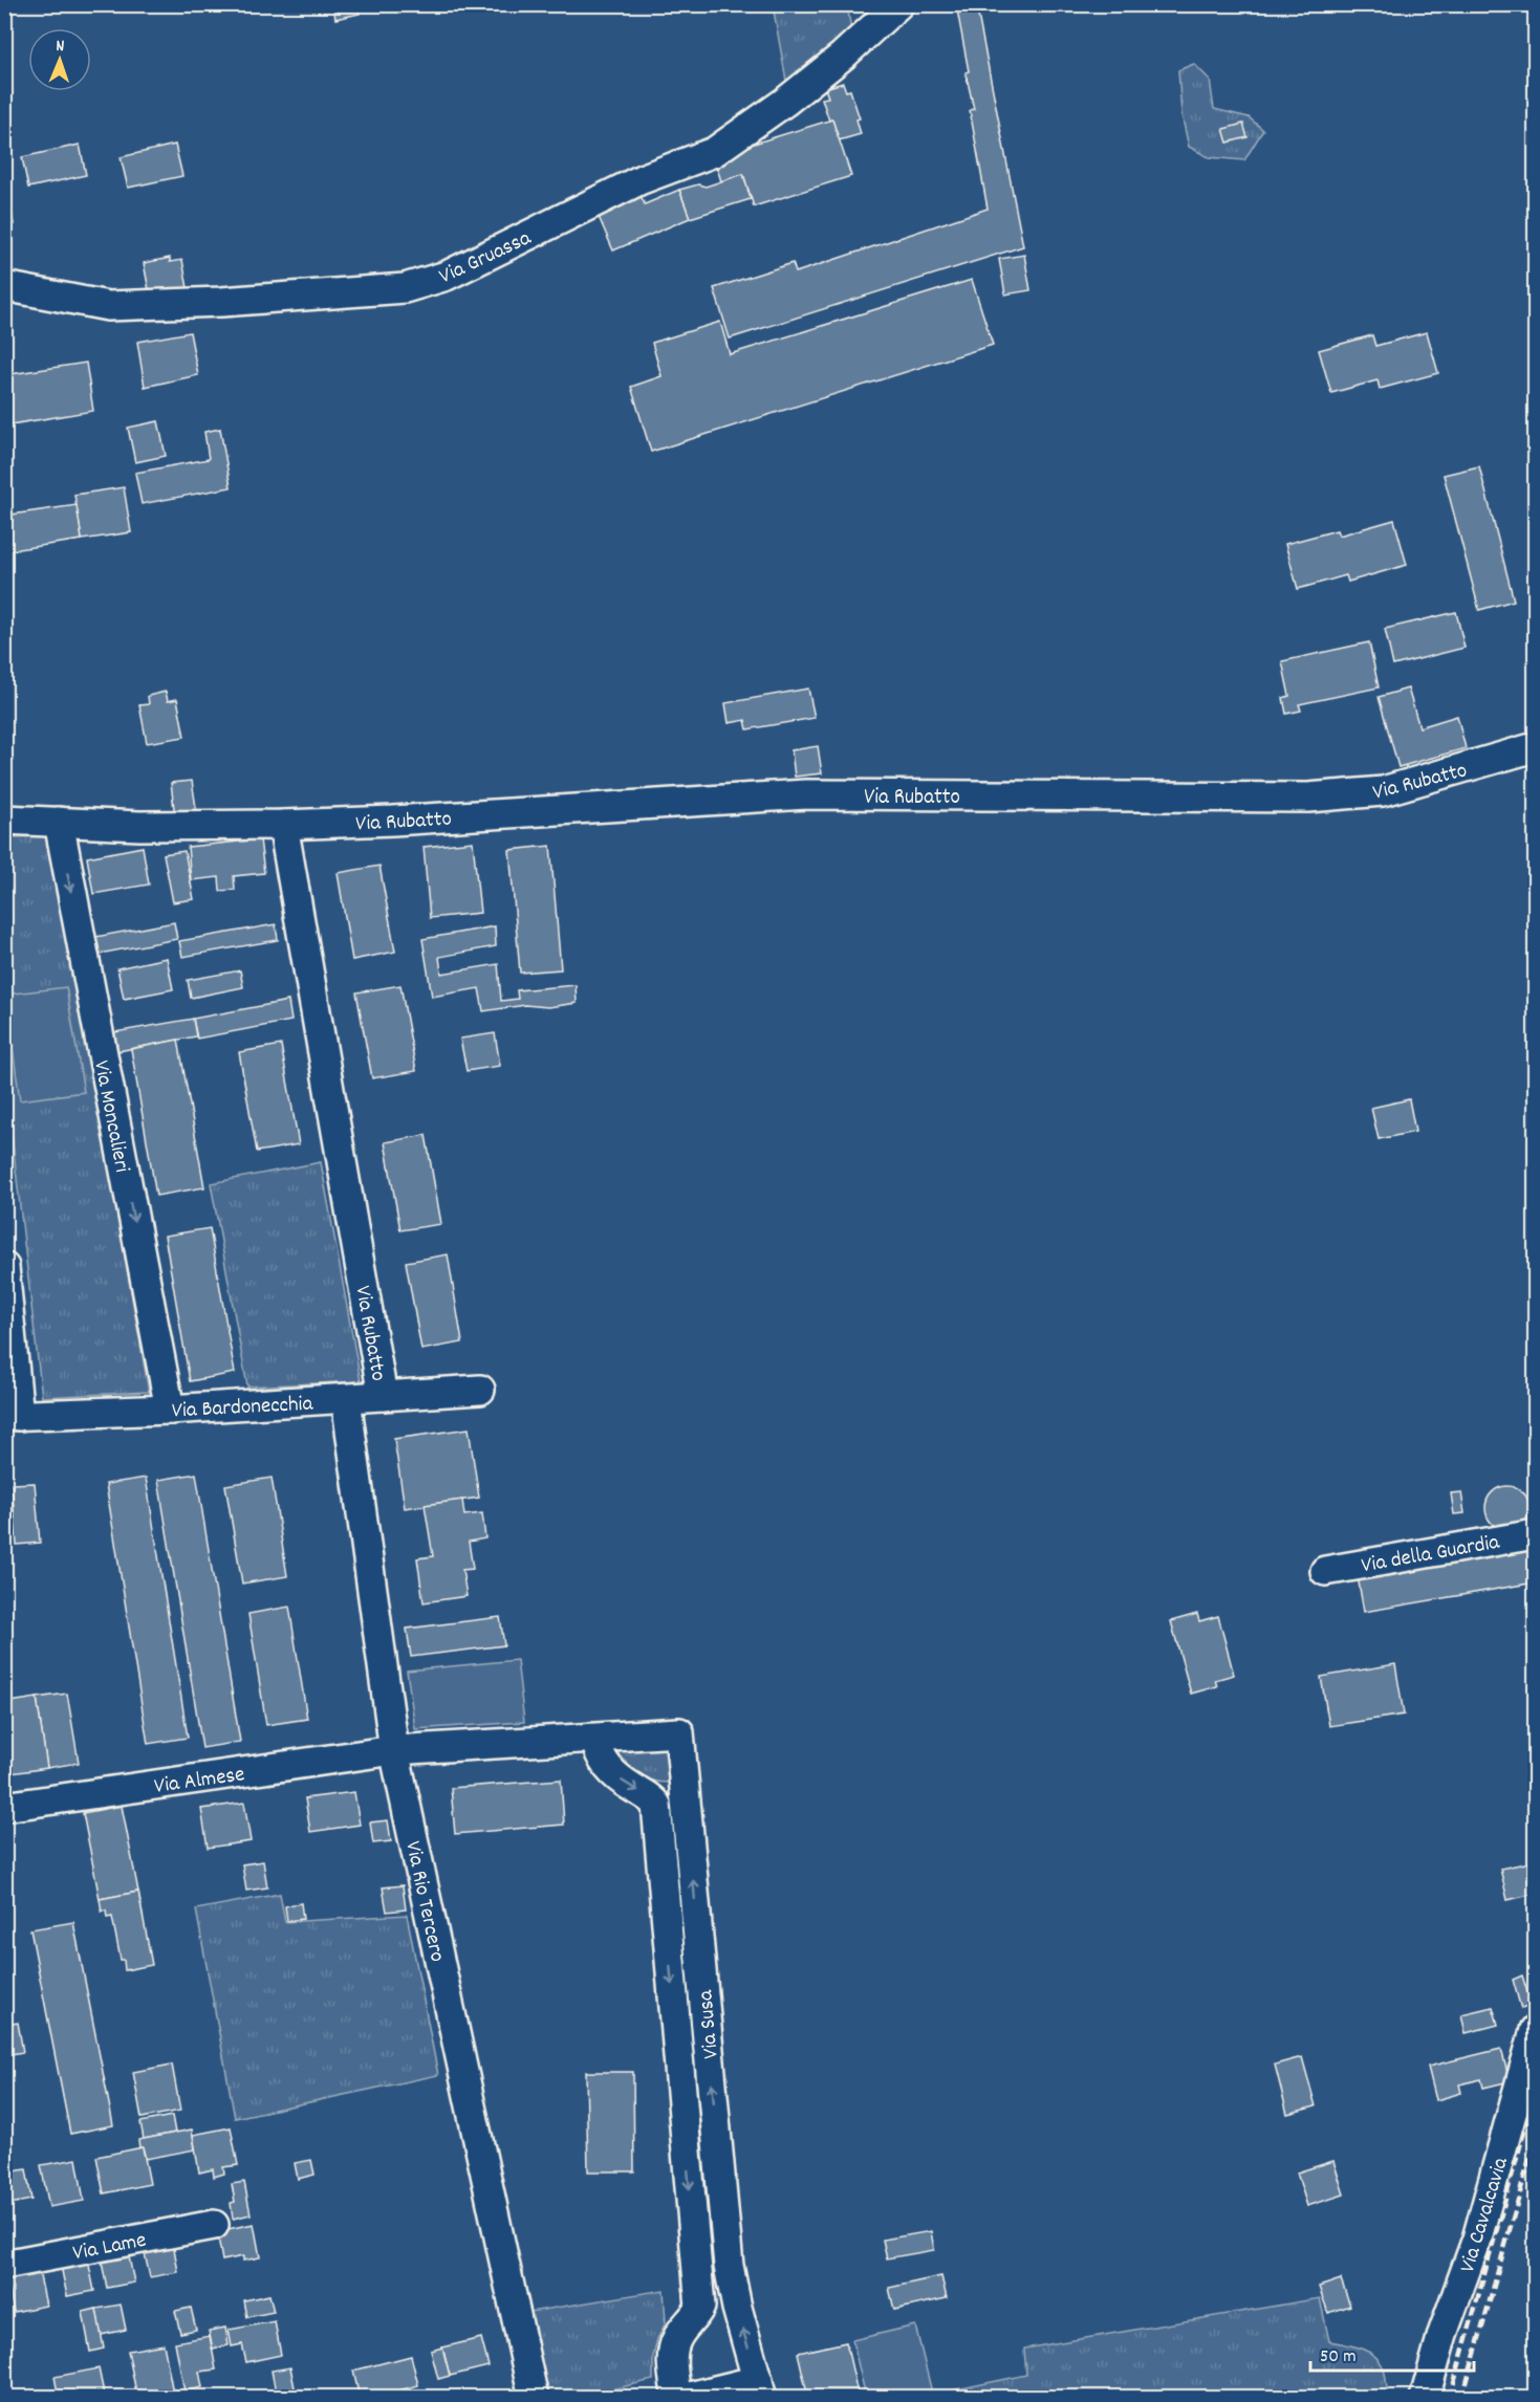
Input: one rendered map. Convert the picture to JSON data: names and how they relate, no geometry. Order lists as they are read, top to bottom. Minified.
{"streets":{"street":["Via Gruassa","Via Rubatto","Via Moncalieri","Via Bardonecchia","Via della Guardia","Via Almese","Via Rio Tercero","Via Susa","Via Cavalcavia","Via Lame"]},"crossings":[["Via Rubatto","Via Moncalieri"],["Via Rubatto","Via Bardonecchia"],["Via Moncalieri","Via Bardonecchia"],["Via Bardonecchia","Via Rio Tercero"],["Via Almese","Via Rio Tercero"],["Via Almese","Via Susa"],["Via Rio Tercero","Via Susa"]],"one_way":["Via Moncalieri"],"scale_bar":"50 m","north":"top"}
